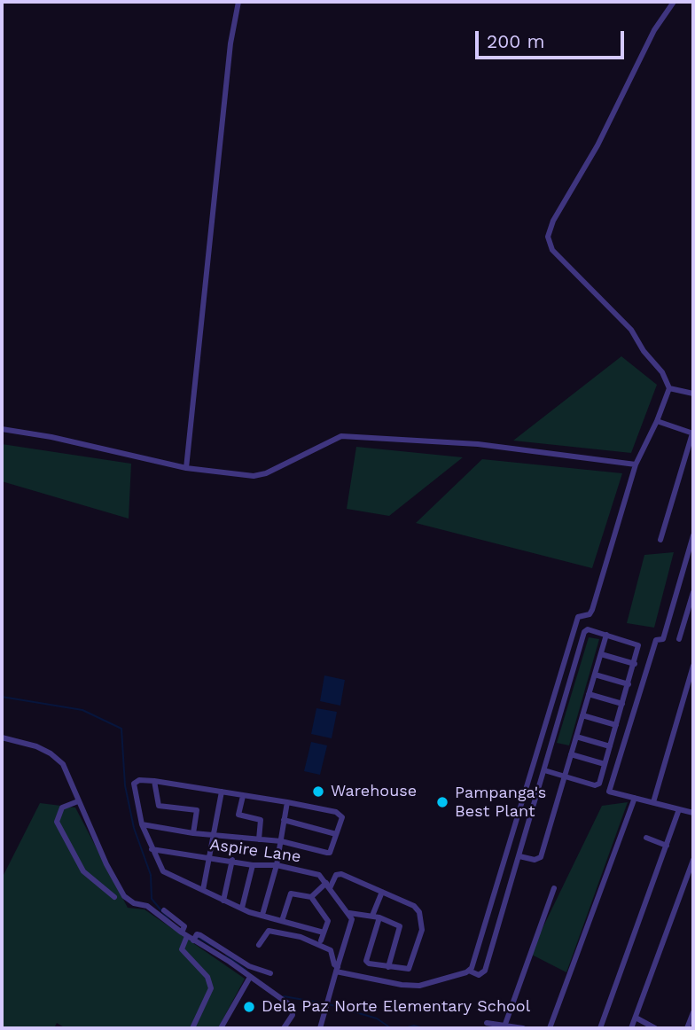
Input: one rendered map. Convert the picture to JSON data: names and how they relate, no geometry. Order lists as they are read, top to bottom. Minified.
{"streets":{"street":["Aspire Lane"]},"places":["Warehouse","Pampanga's Best Plant","Dela Paz Norte Elementary School"],"scale_bar":"200 m"}
